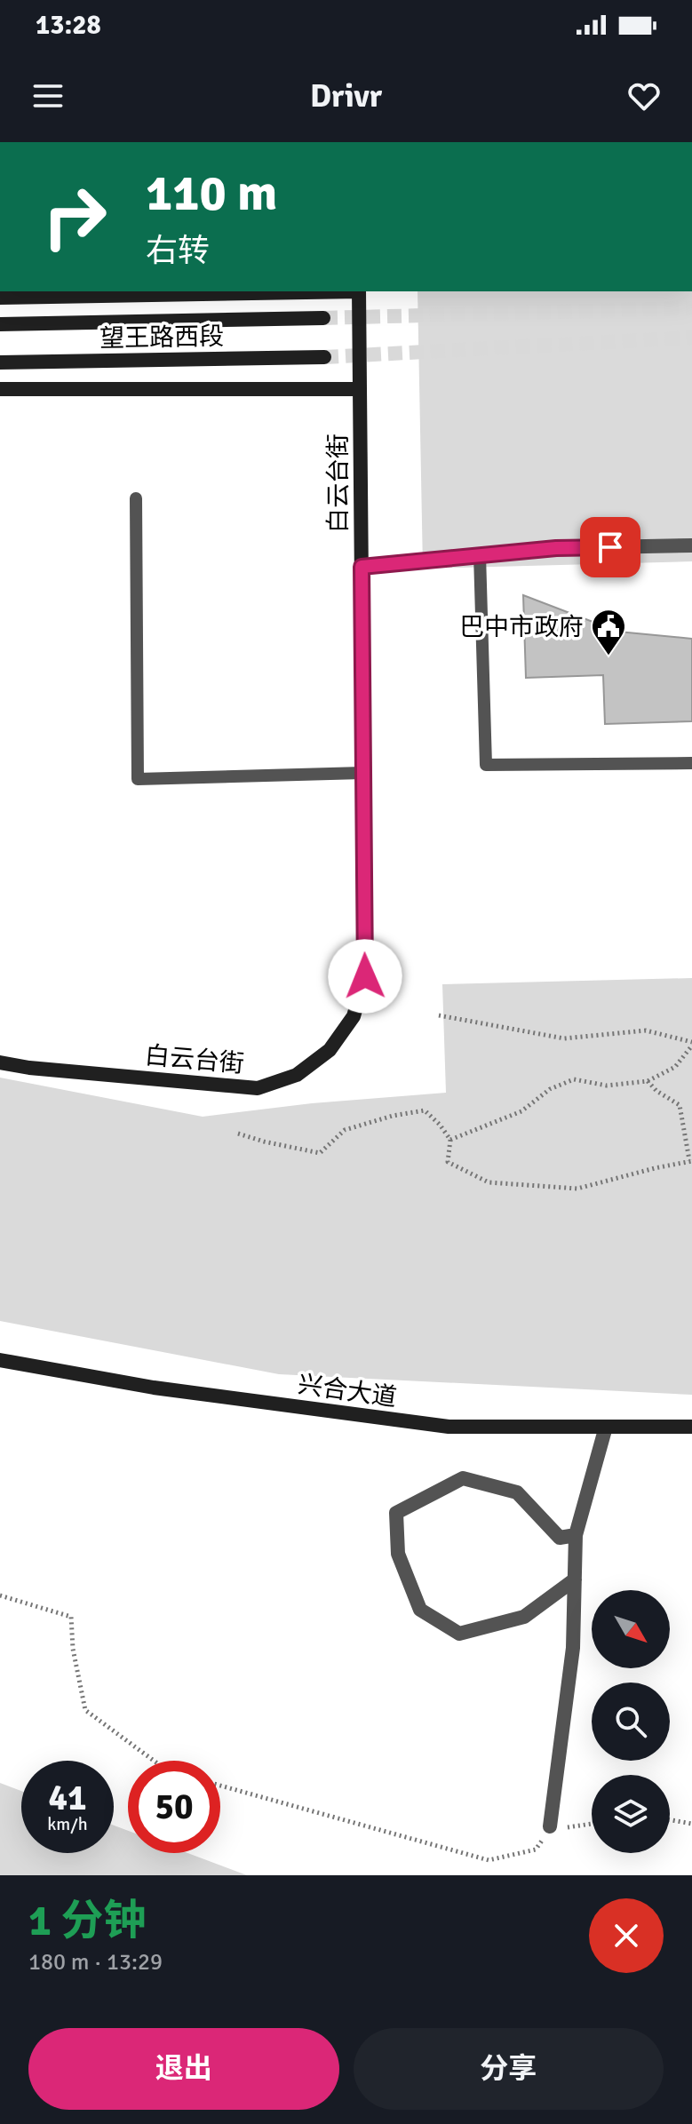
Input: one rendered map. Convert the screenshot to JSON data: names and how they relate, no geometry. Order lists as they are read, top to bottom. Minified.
{"streets":{"main road":["望王路西段","白云台街","兴合大道"]},"places":{"public building":["巴中市政府"]},"north":"bottom right","page":{"status":"13:28","header":"Drivr","turn":["110 m","右转"],"speed":"41 km/h","limit":"50","heading":["1 分钟","180 m · 13:29"],"buttons":["退出","分享"]}}
